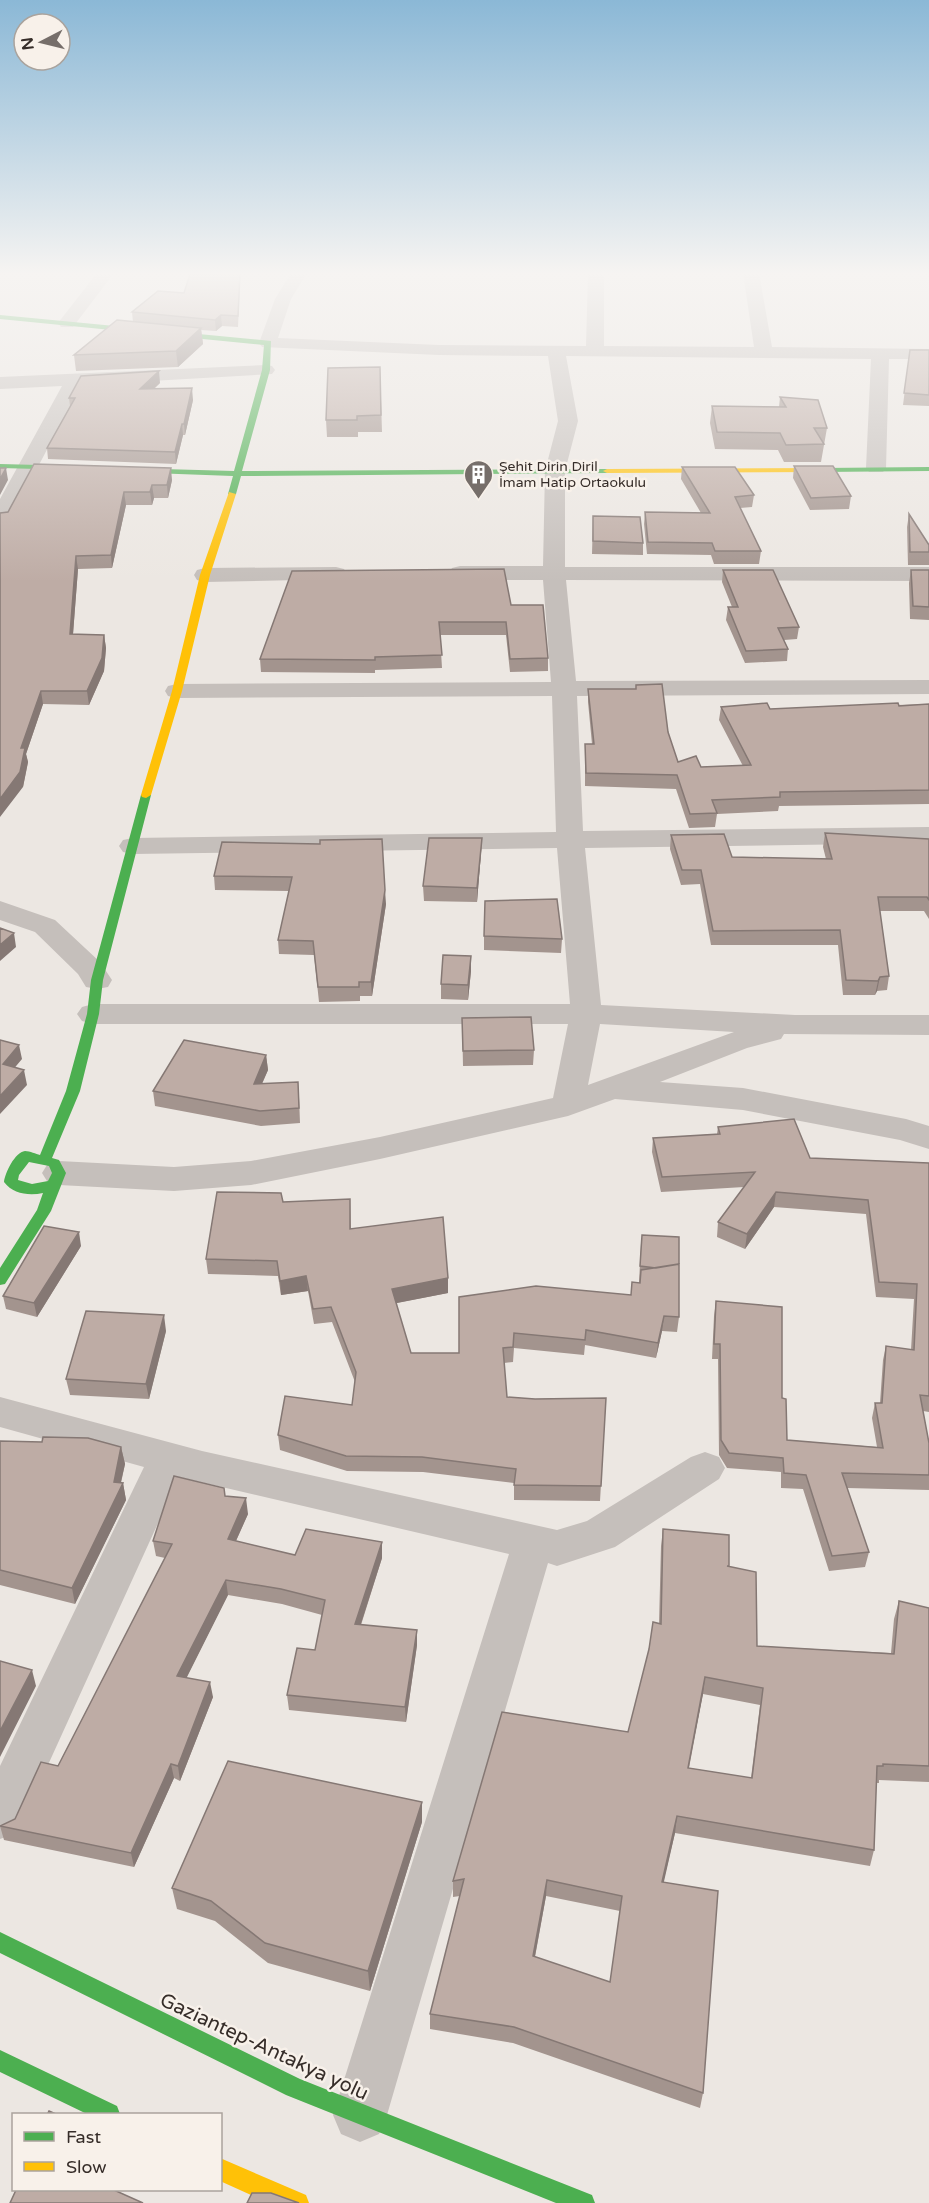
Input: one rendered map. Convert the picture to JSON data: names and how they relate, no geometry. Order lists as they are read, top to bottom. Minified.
{"streets":{"street":["Gaziantep-Antakya yolu"]},"places":{"building":["Şehit Dirin Diril İmam Hatip Ortaokulu"]},"legend":["Fast","Slow"],"north":"left"}
